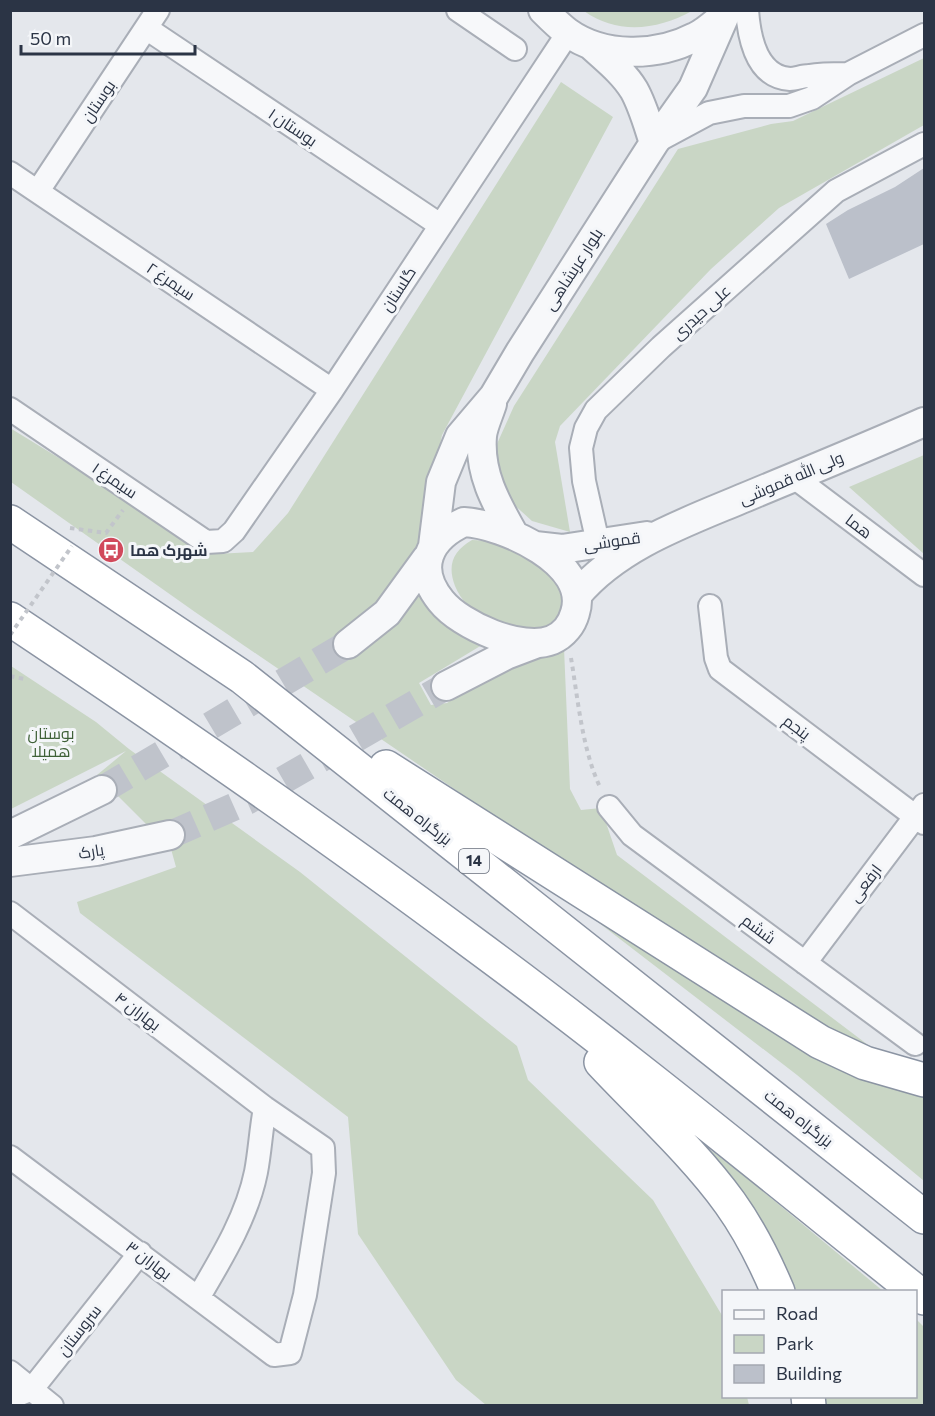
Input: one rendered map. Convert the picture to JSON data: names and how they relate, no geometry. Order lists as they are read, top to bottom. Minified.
{"streets":{"highway":["بزرگراه همت","14"],"street":["بوستان","بوستان ۱","بلوار عربشاهی","سیمرغ ۲","گلستان","علی حیدری","ولی الله قموشی","سیمرغ ۱","هما","قموشی","پنجم","پارک","ارفعی","ششم","بهاران ۴","بهاران ۳","سروستان"]},"crossings":[["بوستان","بوستان ۱"],["بوستان","سیمرغ ۲"],["بوستان ۱","گلستان"],["بلوار عربشاهی","قموشی"],["سیمرغ ۲","گلستان"],["گلستان","سیمرغ ۱"],["علی حیدری","قموشی"],["ولی الله قموشی","هما"],["ولی الله قموشی","قموشی"],["پنجم","ارفعی"],["ارفعی","ششم"],["بهاران ۴","بهاران ۳"],["بهاران ۳","سروستان"]],"parks":["بوستان همیلا"],"places":{"bus stop":["شهرک هما"]},"legend":["Road","Park","Building"],"scale_bar":"50 m"}
